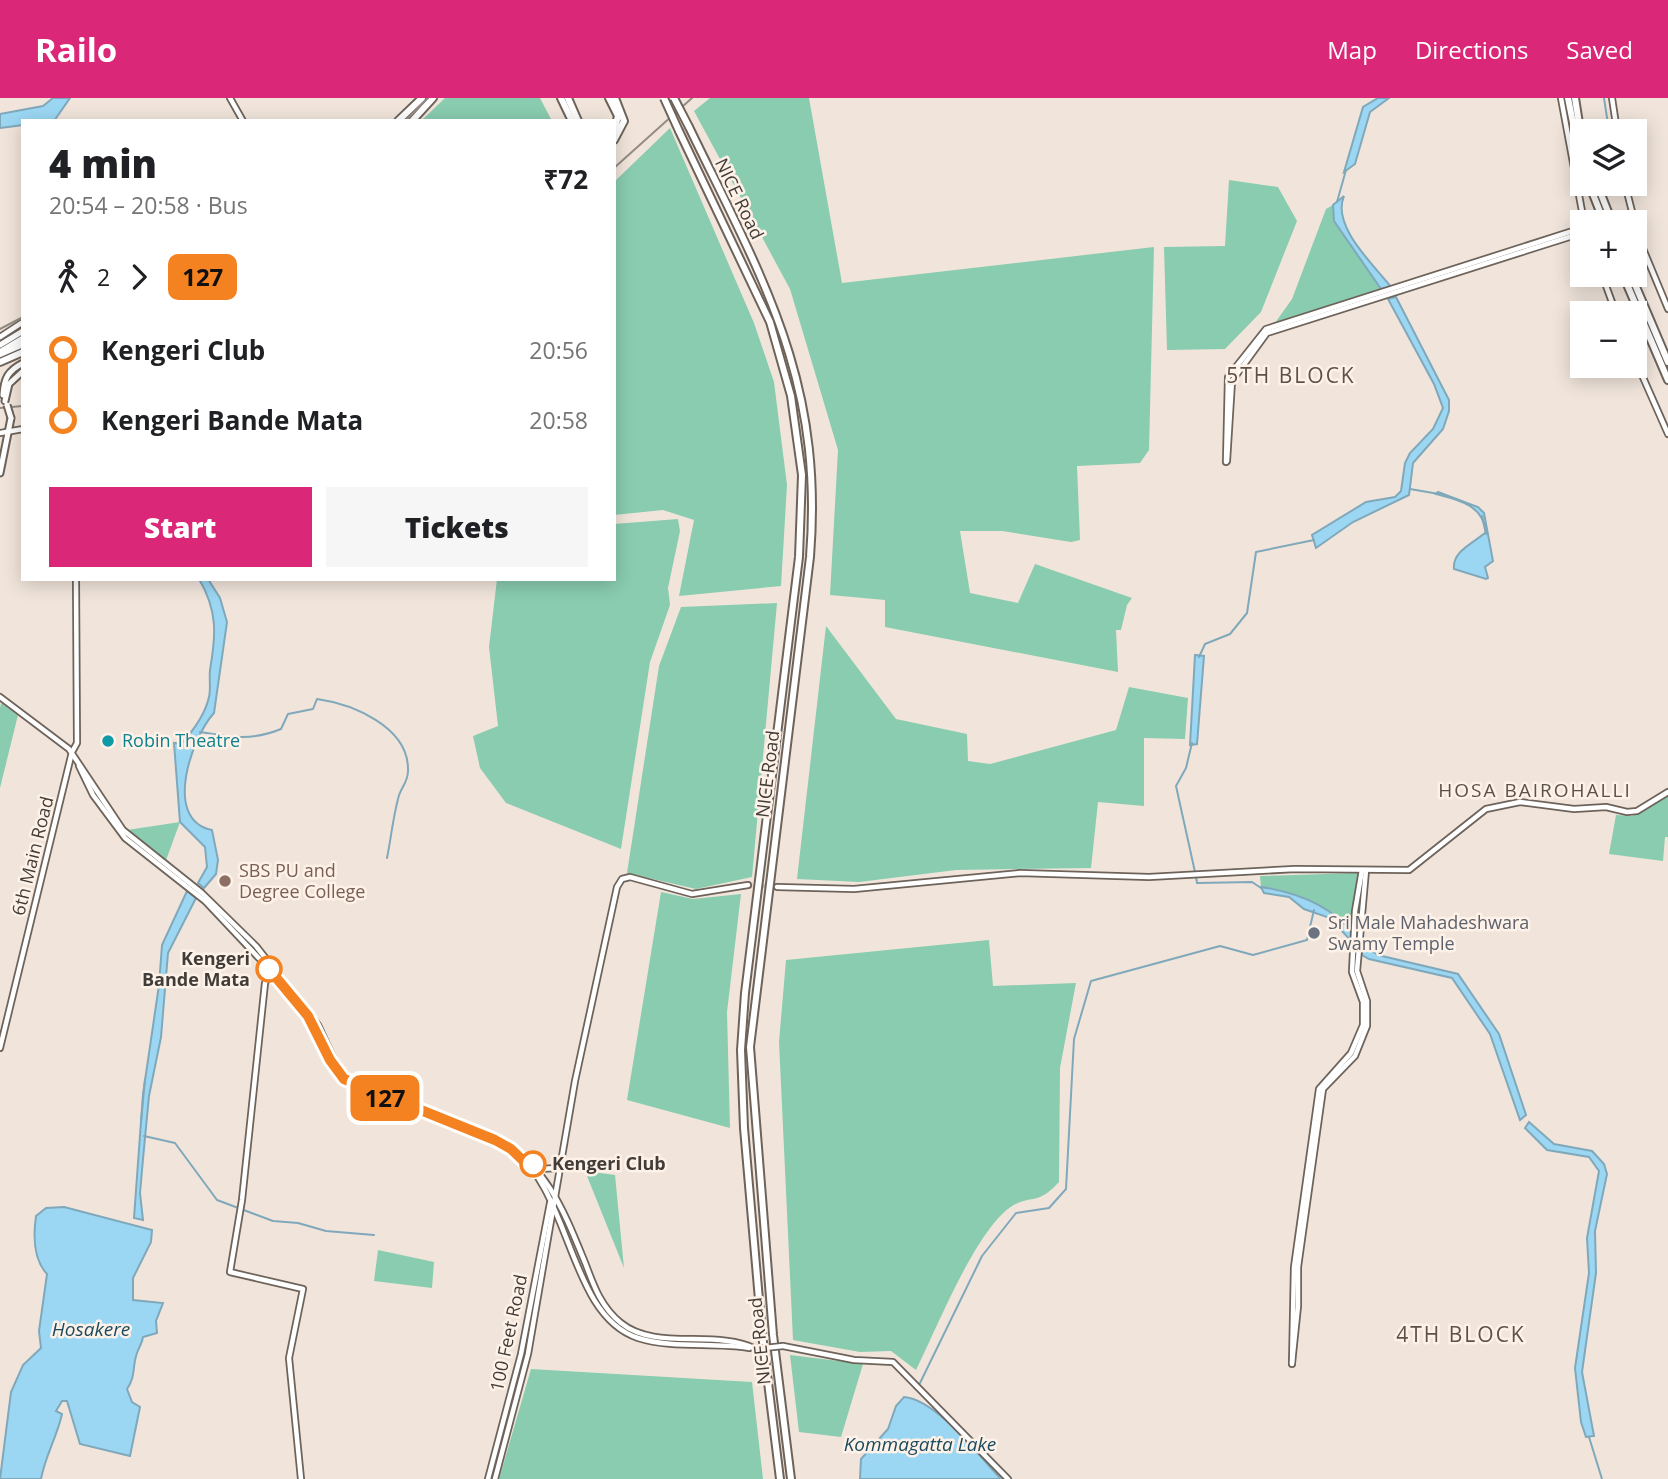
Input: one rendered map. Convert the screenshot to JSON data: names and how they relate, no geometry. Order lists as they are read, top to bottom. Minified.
{"streets":{"highway":["NICE Road"],"street":["6th Main Road","100 Feet Road"]},"districts":["5TH BLOCK","HOSA BAIROHALLI","4TH BLOCK"],"water":["Hosakere","Kommagatta Lake"],"places":["Robin Theatre","SBS PU and Degree College","Sri Male Mahadeshwara Swamy Temple","Kengeri Bande Mata","Kengeri Club"],"lines":["bus line 127"],"page":{"header":"Railo","nav":["Map","Directions","Saved"],"on_map":"127","map_buttons":["+","−"],"heading":["4 min","20:54 – 20:58 · Bus","₹72"],"legs":["2","127"],"list":[{"name":"Kengeri Club","value":"20:56"},{"name":"Kengeri Bande Mata","value":"20:58"}],"buttons":["Start","Tickets"]}}
